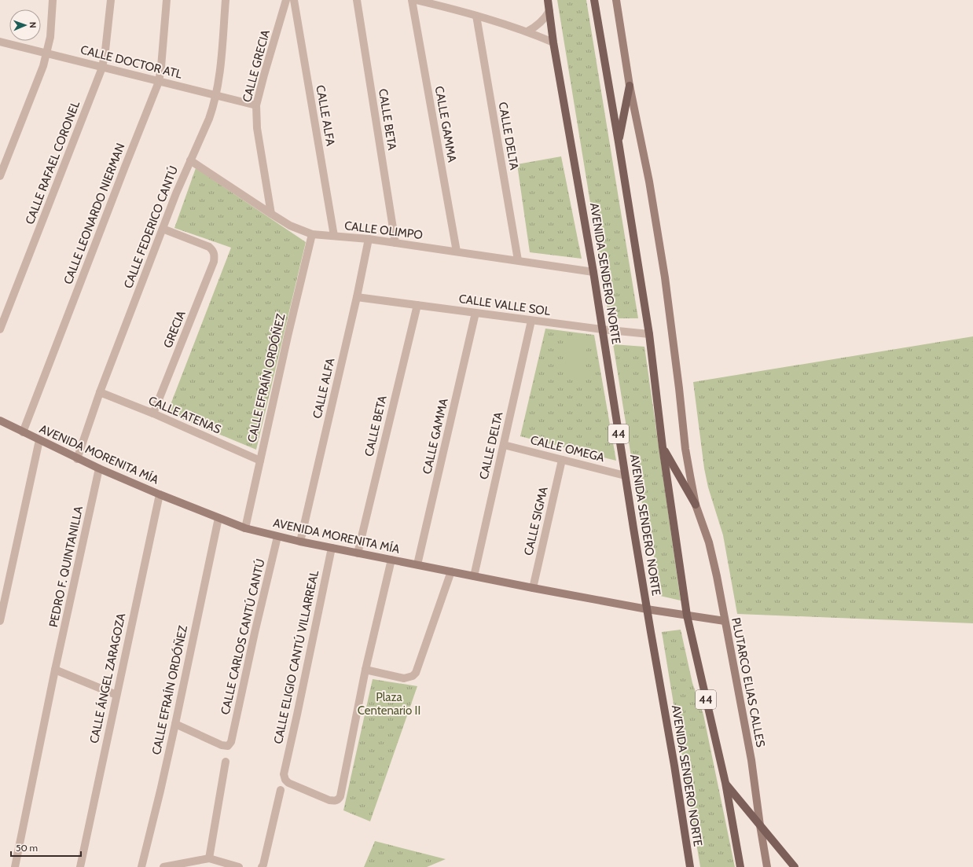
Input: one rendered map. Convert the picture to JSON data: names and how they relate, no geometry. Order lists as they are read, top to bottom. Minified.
{"streets":{"main road":["AVENIDA SENDERO NORTE","44"],"street":["CALLE DOCTOR ATL","CALLE GRECIA","CALLE ALFA","CALLE BETA","CALLE GAMMA","CALLE DELTA","CALLE RAFAEL CORONEL","CALLE LEONARDO NIERMAN","CALLE FEDERICO CANTÚ","CALLE OLIMPO","CALLE VALLE SOL","GRECIA","CALLE EFRAÍN ORDÓÑEZ","CALLE ATENAS","CALLE OMEGA","AVENIDA MORENITA MÍA","CALLE SIGMA","PEDRO F. QUINTANILLA","CALLE CARLOS CANTÚ CANTÚ","CALLE ELIGIO CANTÚ VILLARREAL","CALLE ÁNGEL ZARAGOZA","PLUTARCO ELIAS CALLES"]},"crossings":[["CALLE DOCTOR ATL","CALLE GRECIA"],["CALLE DOCTOR ATL","CALLE RAFAEL CORONEL"],["CALLE DOCTOR ATL","CALLE LEONARDO NIERMAN"],["CALLE DOCTOR ATL","CALLE FEDERICO CANTÚ"],["CALLE GRECIA","CALLE OLIMPO"],["CALLE ALFA","CALLE OLIMPO"],["CALLE ALFA","CALLE VALLE SOL"],["CALLE ALFA","AVENIDA MORENITA MÍA"],["CALLE BETA","CALLE OLIMPO"],["CALLE BETA","CALLE VALLE SOL"],["CALLE BETA","AVENIDA MORENITA MÍA"],["CALLE GAMMA","CALLE OLIMPO"],["CALLE GAMMA","CALLE VALLE SOL"],["CALLE GAMMA","AVENIDA MORENITA MÍA"],["CALLE DELTA","CALLE OLIMPO"],["CALLE DELTA","CALLE VALLE SOL"],["CALLE DELTA","CALLE OMEGA"],["CALLE DELTA","AVENIDA MORENITA MÍA"],["CALLE LEONARDO NIERMAN","AVENIDA MORENITA MÍA"],["CALLE FEDERICO CANTÚ","CALLE OLIMPO"],["CALLE FEDERICO CANTÚ","GRECIA"],["CALLE FEDERICO CANTÚ","CALLE ATENAS"],["CALLE FEDERICO CANTÚ","AVENIDA MORENITA MÍA"],["CALLE OLIMPO","AVENIDA SENDERO NORTE"],["CALLE OLIMPO","CALLE EFRAÍN ORDÓÑEZ"],["AVENIDA SENDERO NORTE","CALLE VALLE SOL"],["AVENIDA SENDERO NORTE","CALLE OMEGA"],["AVENIDA SENDERO NORTE","AVENIDA MORENITA MÍA"],["CALLE VALLE SOL","44"],["GRECIA","CALLE ATENAS"],["CALLE EFRAÍN ORDÓÑEZ","CALLE ATENAS"],["CALLE EFRAÍN ORDÓÑEZ","AVENIDA MORENITA MÍA"],["CALLE EFRAÍN ORDÓÑEZ","CALLE CARLOS CANTÚ CANTÚ"],["44","AVENIDA MORENITA MÍA"],["CALLE OMEGA","CALLE SIGMA"],["AVENIDA MORENITA MÍA","CALLE SIGMA"],["AVENIDA MORENITA MÍA","PEDRO F. QUINTANILLA"],["AVENIDA MORENITA MÍA","CALLE CARLOS CANTÚ CANTÚ"],["AVENIDA MORENITA MÍA","CALLE ELIGIO CANTÚ VILLARREAL"],["AVENIDA MORENITA MÍA","CALLE ÁNGEL ZARAGOZA"],["AVENIDA MORENITA MÍA","PLUTARCO ELIAS CALLES"]],"parks":["Plaza Centenario II"],"scale_bar":"50 m","north":"right"}
